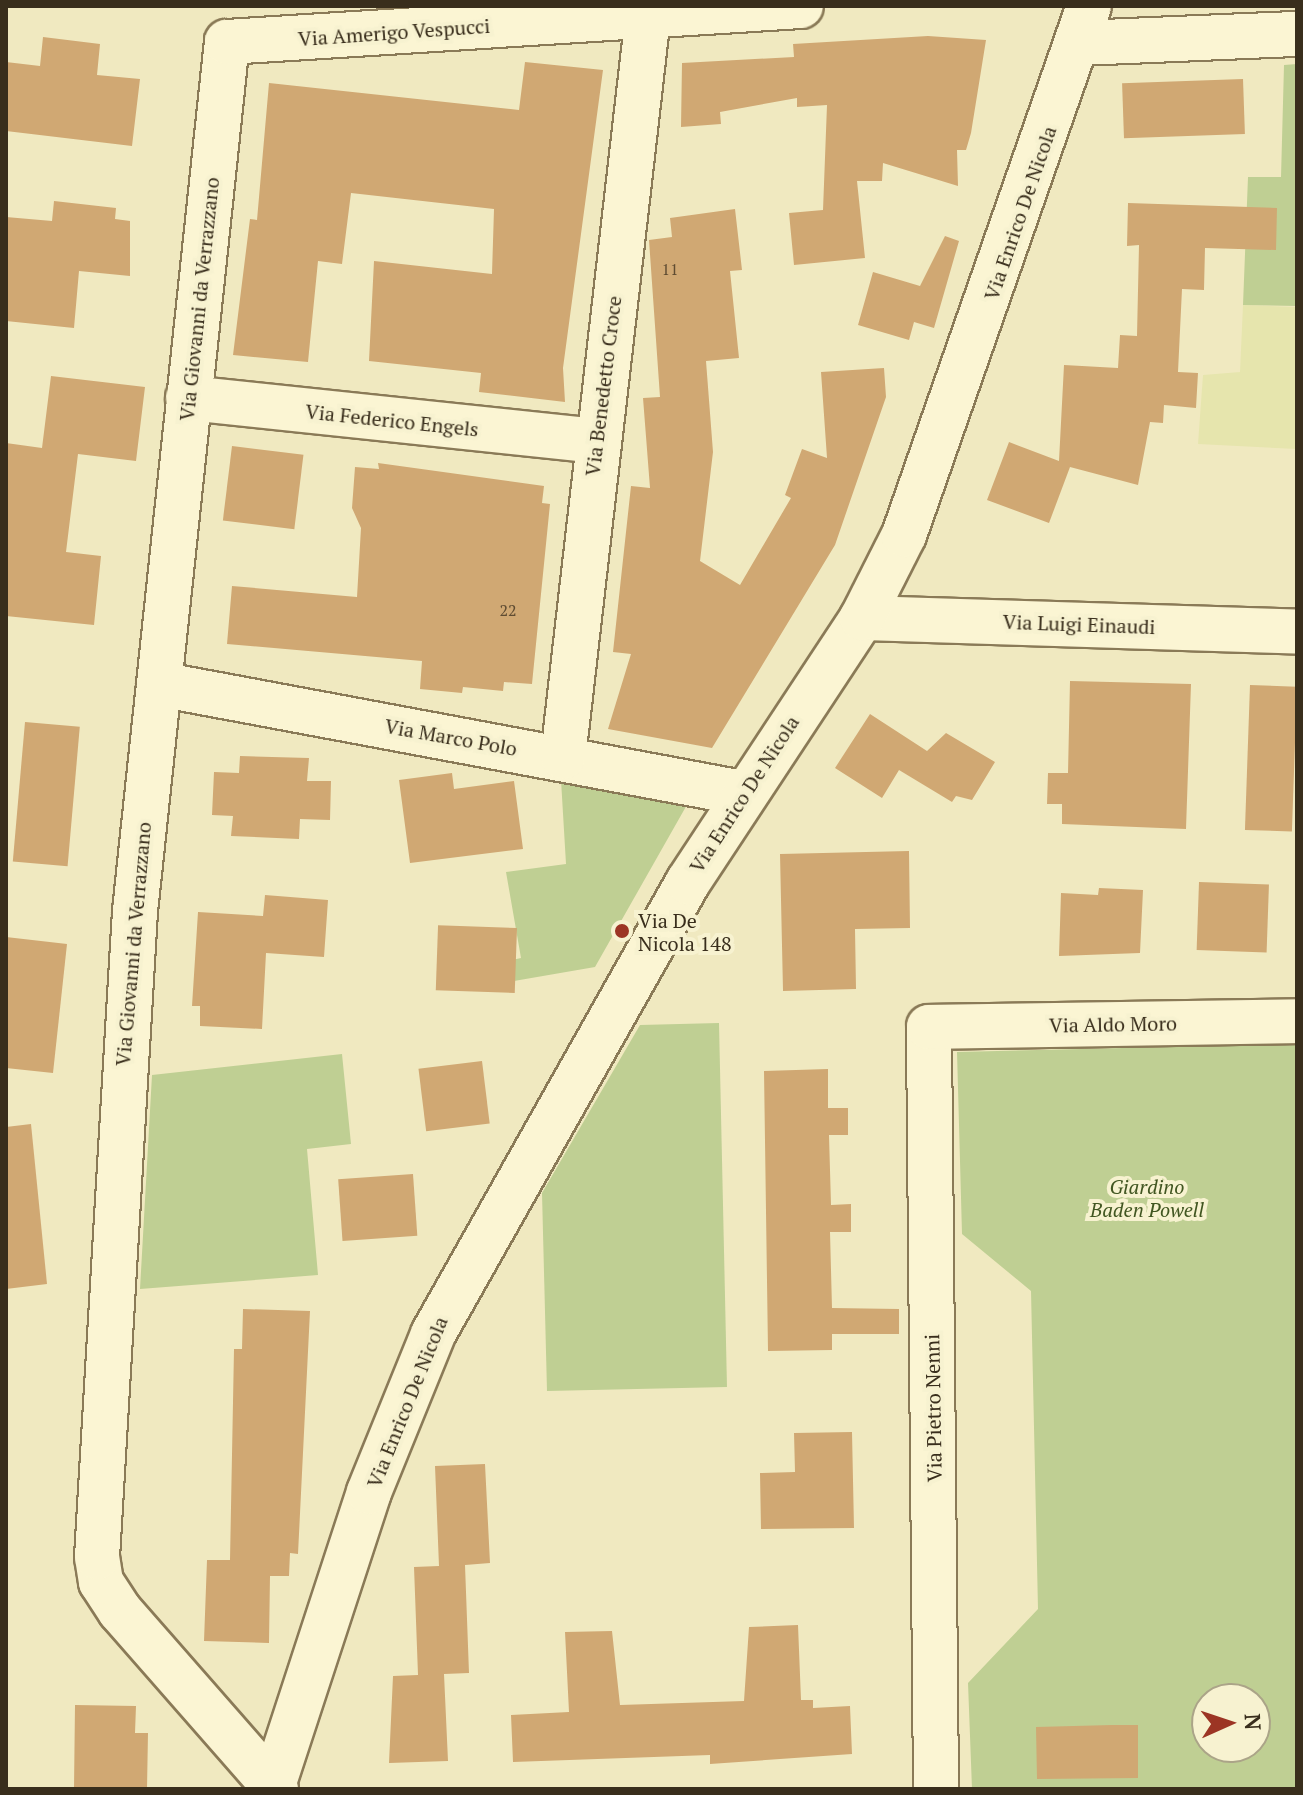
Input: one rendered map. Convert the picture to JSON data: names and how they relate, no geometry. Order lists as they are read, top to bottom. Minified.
{"streets":{"street":["Via Amerigo Vespucci","Via Enrico De Nicola","Via Giovanni da Verrazzano","Via Benedetto Croce","Via Federico Engels","Via Luigi Einaudi","Via Marco Polo","Via Aldo Moro","Via Pietro Nenni"]},"crossings":[["Via Amerigo Vespucci","Via Giovanni da Verrazzano"],["Via Amerigo Vespucci","Via Benedetto Croce"],["Via Enrico De Nicola","Via Giovanni da Verrazzano"],["Via Enrico De Nicola","Via Luigi Einaudi"],["Via Enrico De Nicola","Via Marco Polo"],["Via Giovanni da Verrazzano","Via Federico Engels"],["Via Giovanni da Verrazzano","Via Marco Polo"],["Via Benedetto Croce","Via Federico Engels"],["Via Benedetto Croce","Via Marco Polo"],["Via Aldo Moro","Via Pietro Nenni"]],"parks":["Giardino Baden Powell"],"places":["Via De Nicola 148"],"house_numbers":["11","22"],"north":"right"}
